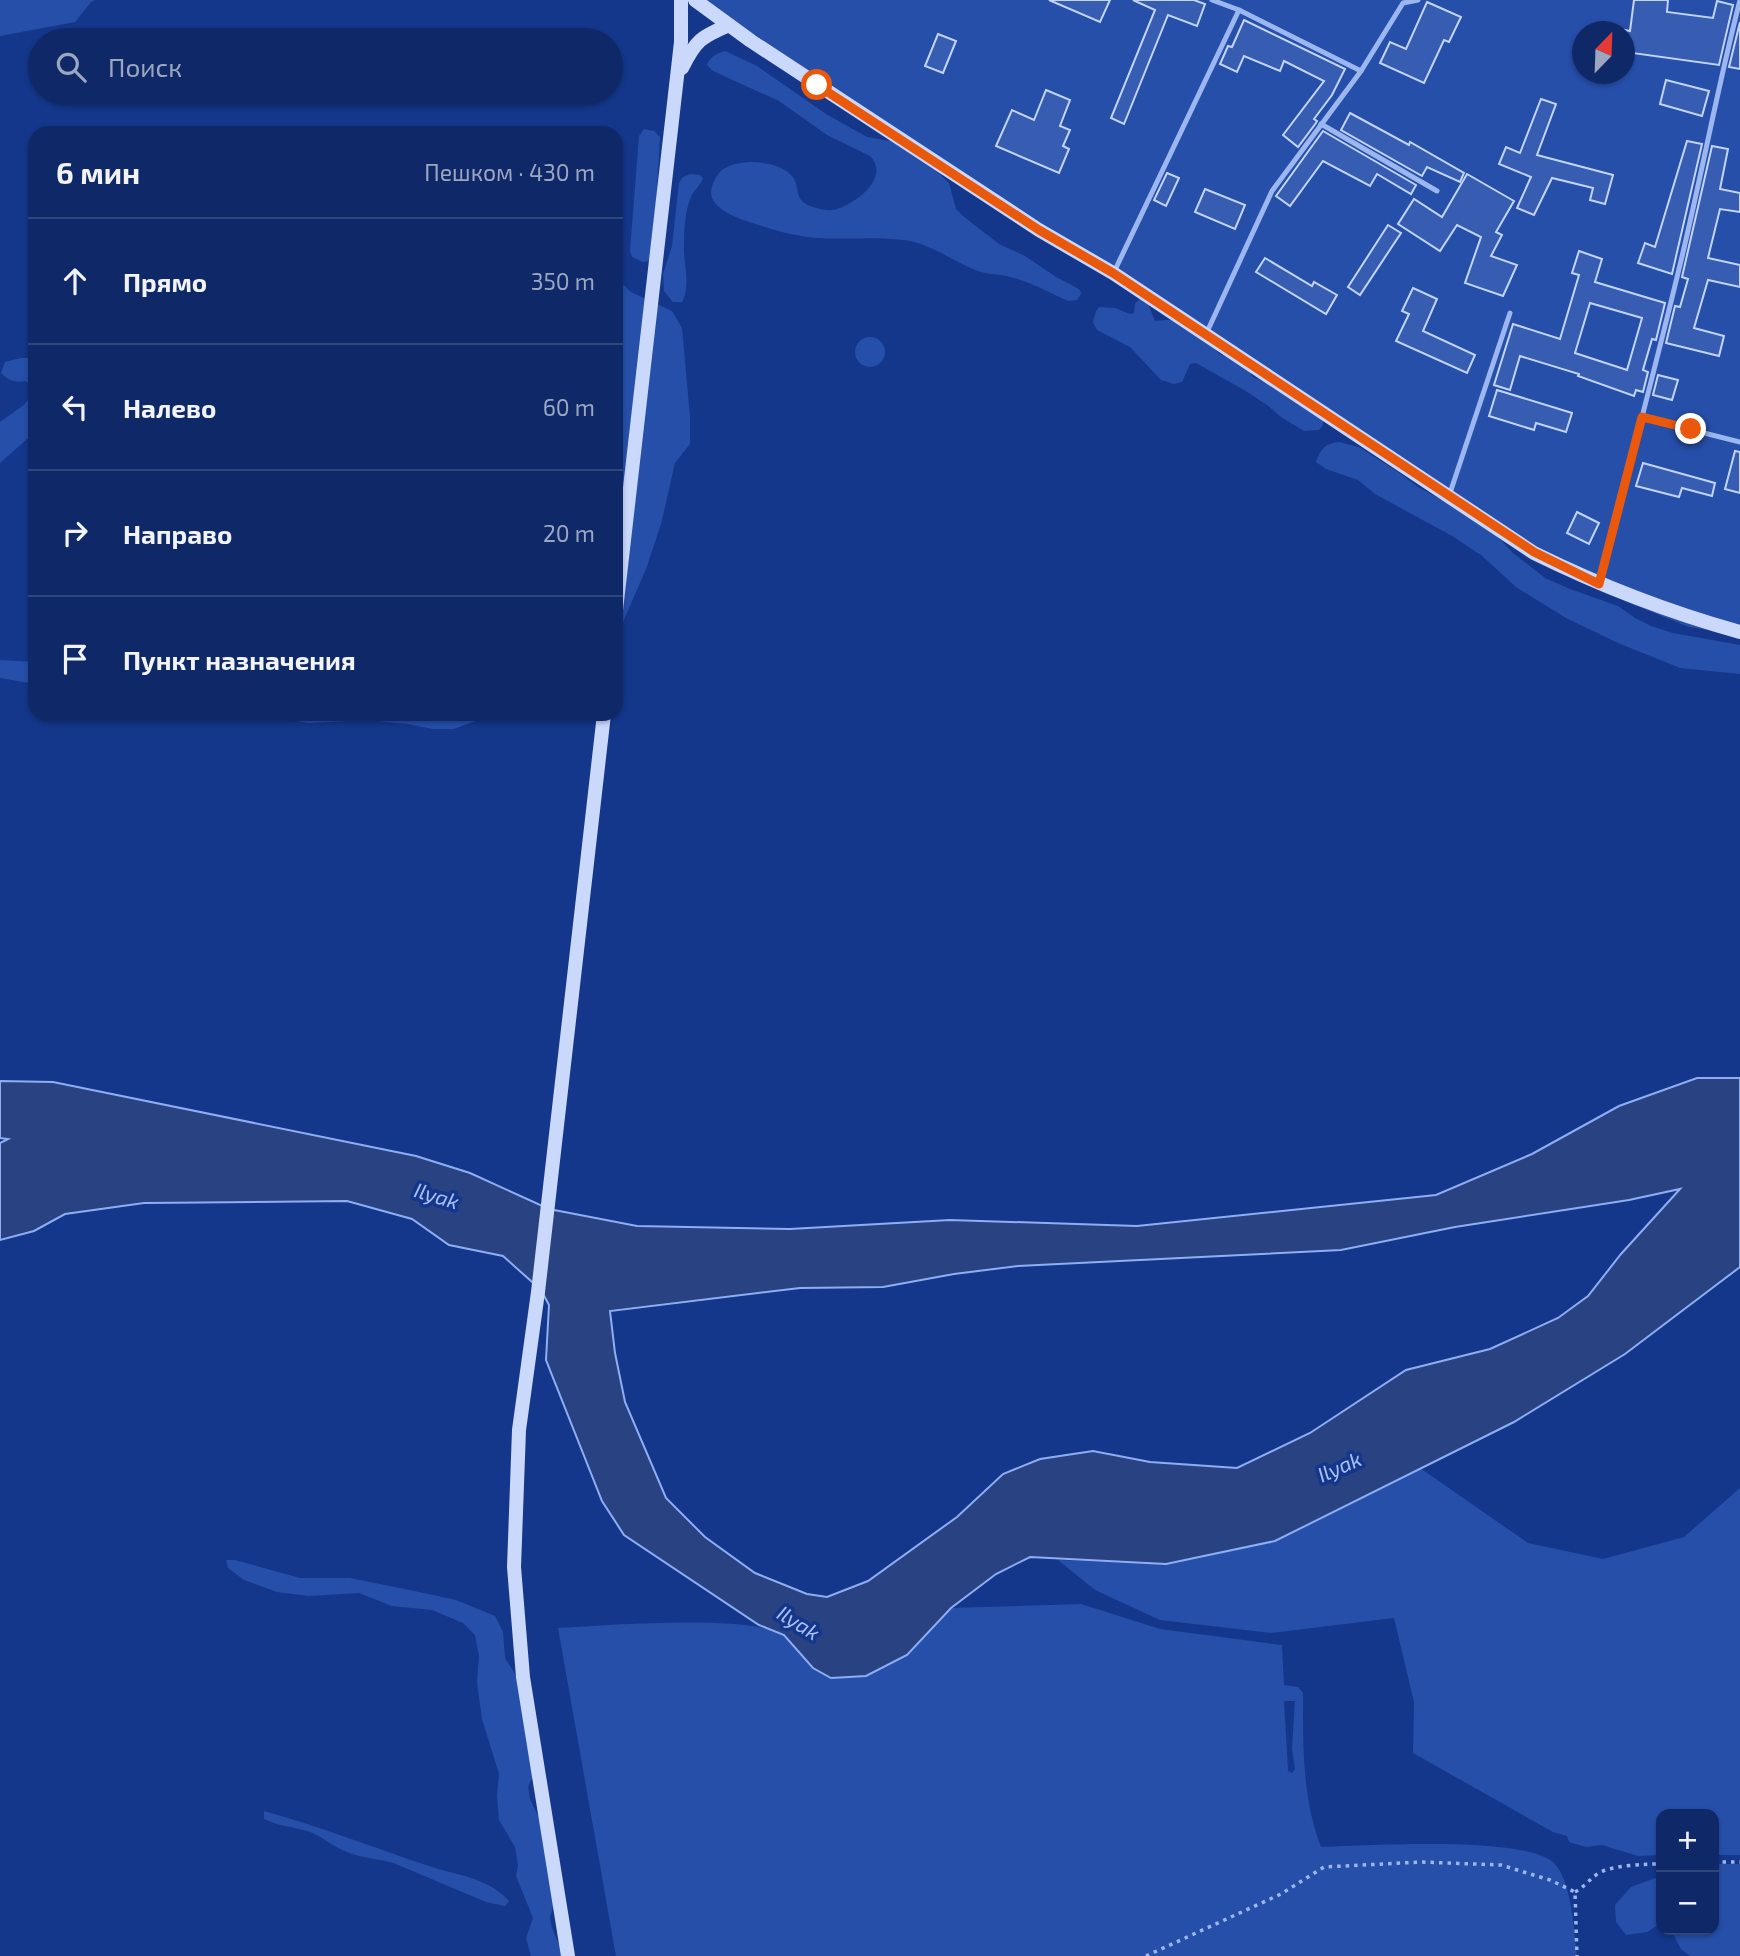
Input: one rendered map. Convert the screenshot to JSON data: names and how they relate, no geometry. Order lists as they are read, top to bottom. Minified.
{"water":["Ilyak"],"north":"top right","page":{"search":"Поиск","heading":["6 мин","Пешком · 430 m"],"list":[["Прямо","350 m"],["Налево","60 m"],["Направо","20 m"],"Пункт назначения"],"map_buttons":["+","−"]}}
